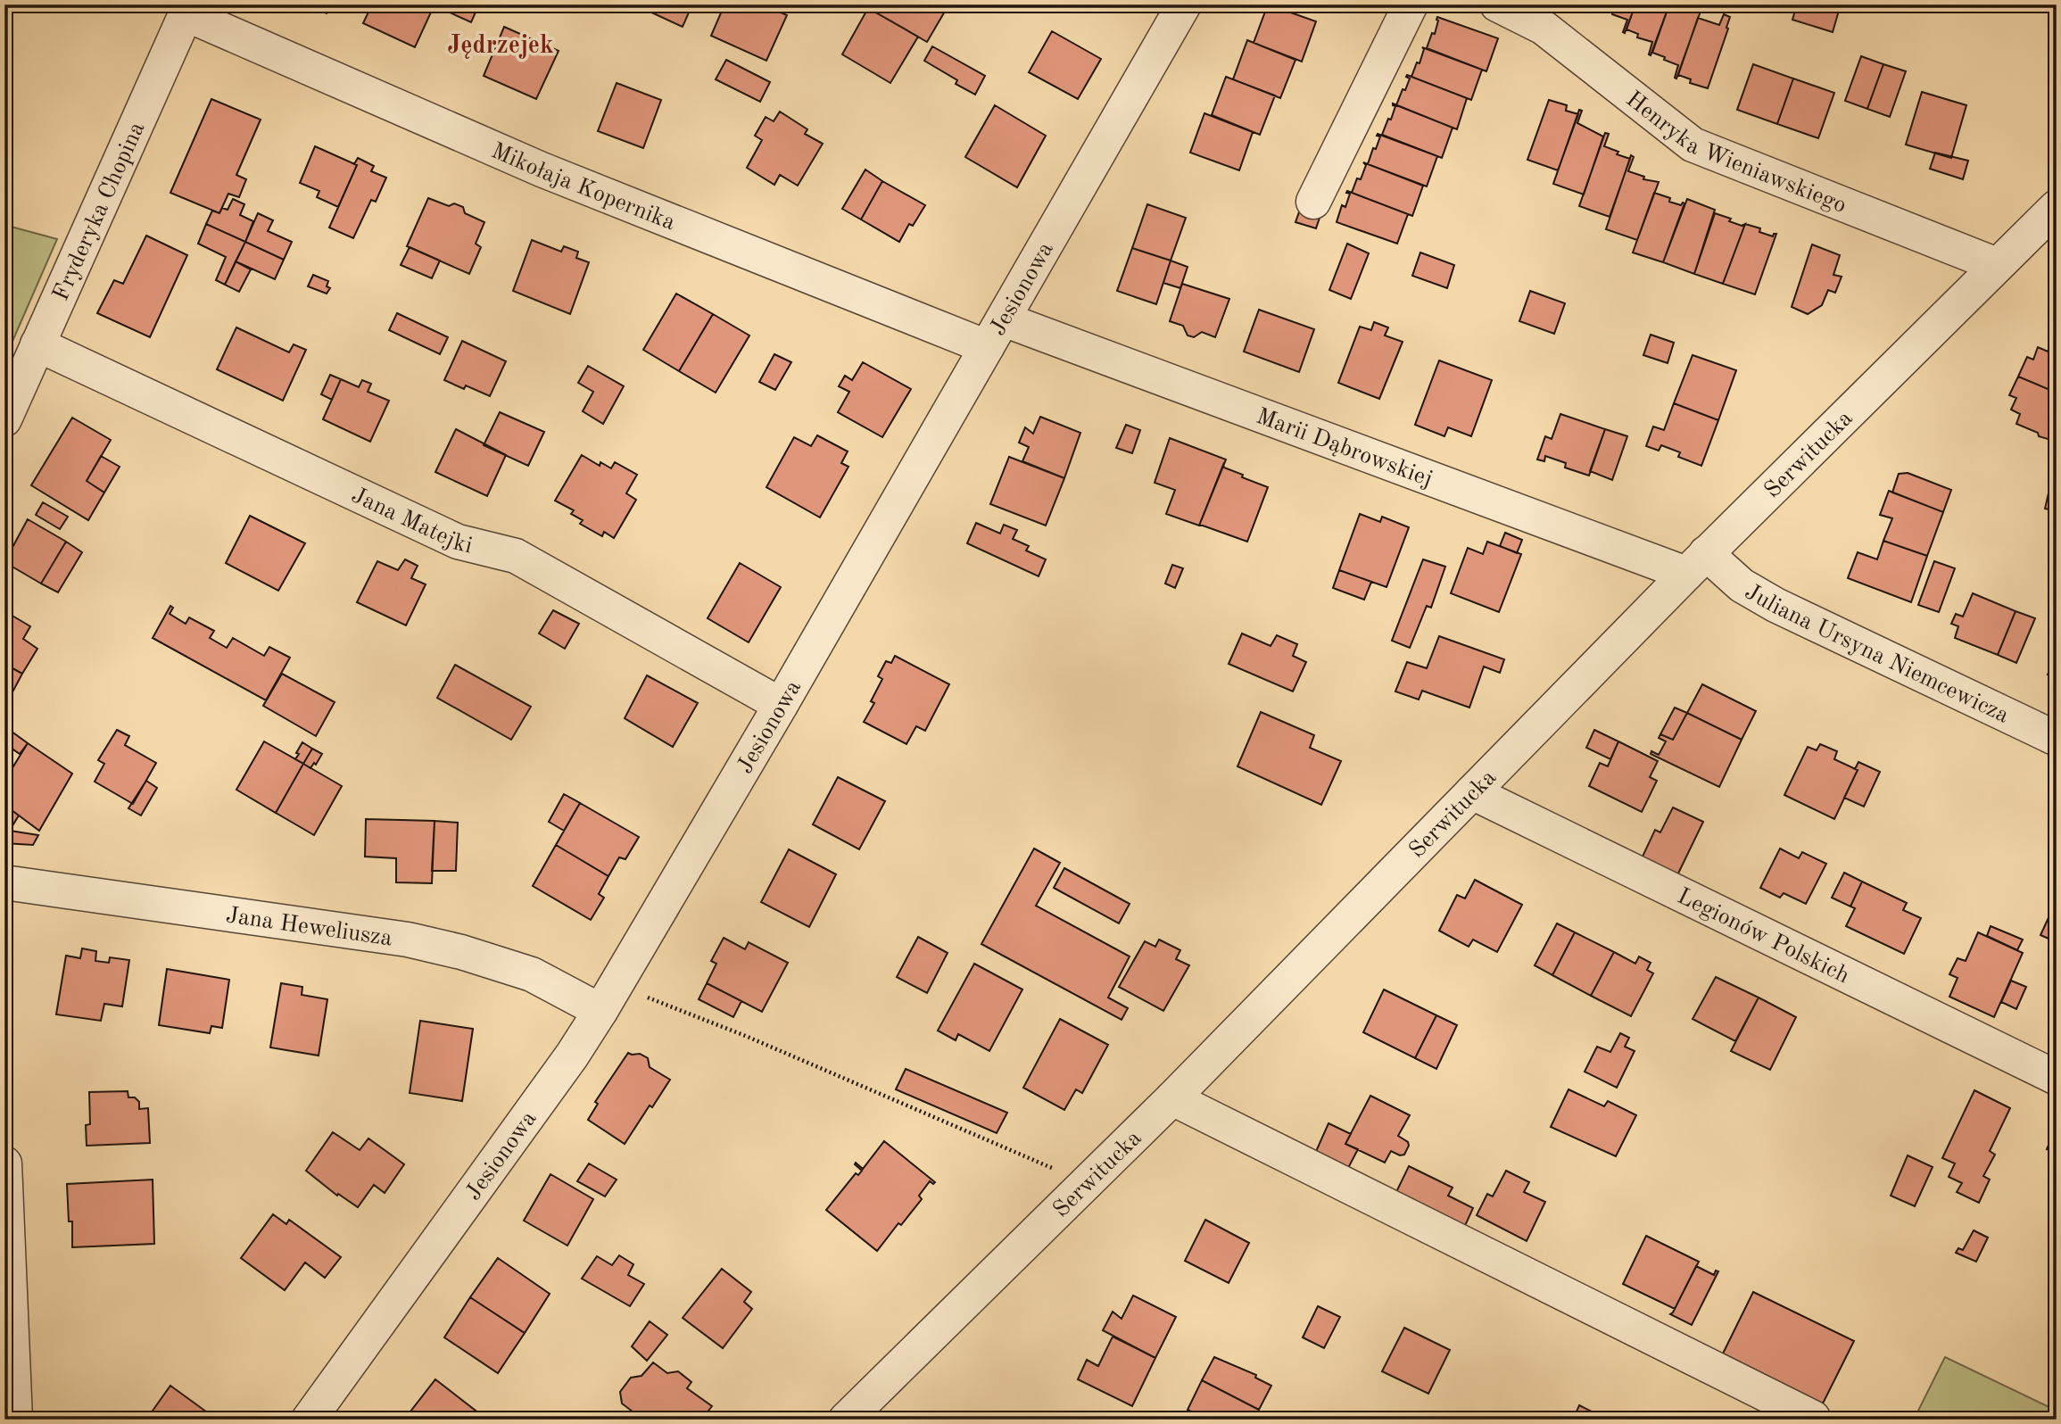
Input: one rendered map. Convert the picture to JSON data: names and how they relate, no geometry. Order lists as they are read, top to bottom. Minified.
{"streets":{"street":["Henryka Wieniawskiego","Mikołaja Kopernika","Fryderyka Chopina","Jesionowa","Marii Dąbrowskiej","Serwitucka","Jana Matejki","Juliana Ursyna Niemcewicza","Jana Heweliusza","Legionów Polskich"]},"crossings":[["Henryka Wieniawskiego","Serwitucka"],["Mikołaja Kopernika","Fryderyka Chopina"],["Mikołaja Kopernika","Jesionowa"],["Mikołaja Kopernika","Marii Dąbrowskiej"],["Fryderyka Chopina","Jana Matejki"],["Jesionowa","Marii Dąbrowskiej"],["Jesionowa","Jana Matejki"],["Jesionowa","Jana Heweliusza"],["Marii Dąbrowskiej","Serwitucka"],["Marii Dąbrowskiej","Juliana Ursyna Niemcewicza"],["Serwitucka","Juliana Ursyna Niemcewicza"],["Serwitucka","Legionów Polskich"]],"districts":["Jędrzejek"]}
